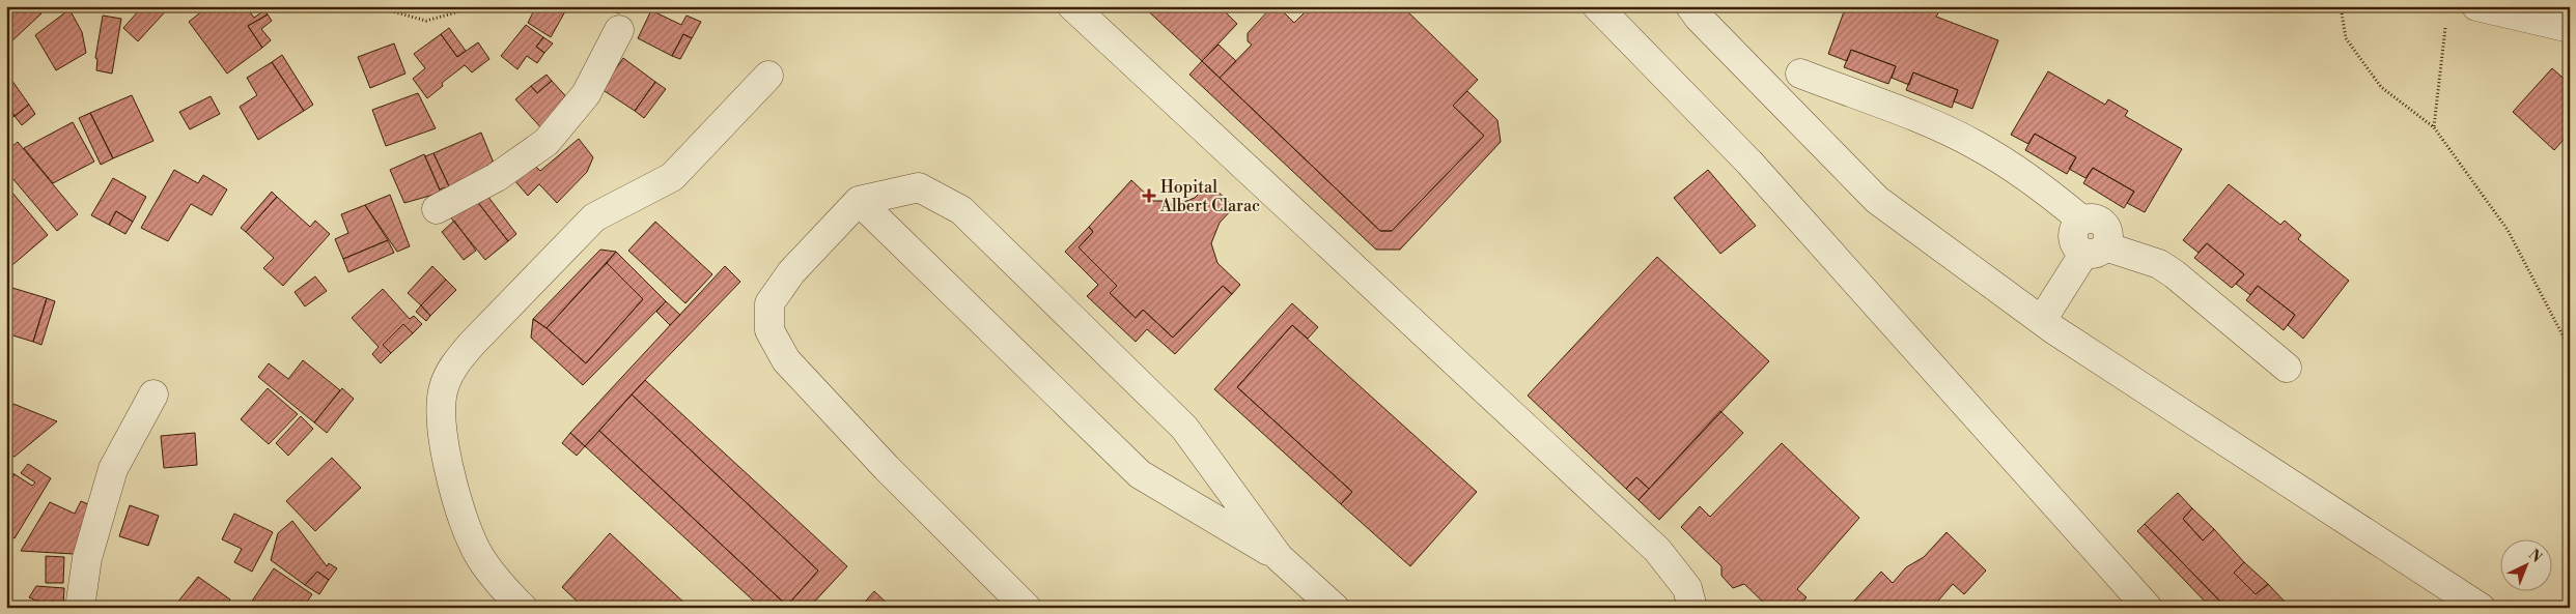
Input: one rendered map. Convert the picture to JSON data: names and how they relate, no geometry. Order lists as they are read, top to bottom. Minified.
{"places":{"health":["Hopital Albert Clarac"]},"north":"top right"}
